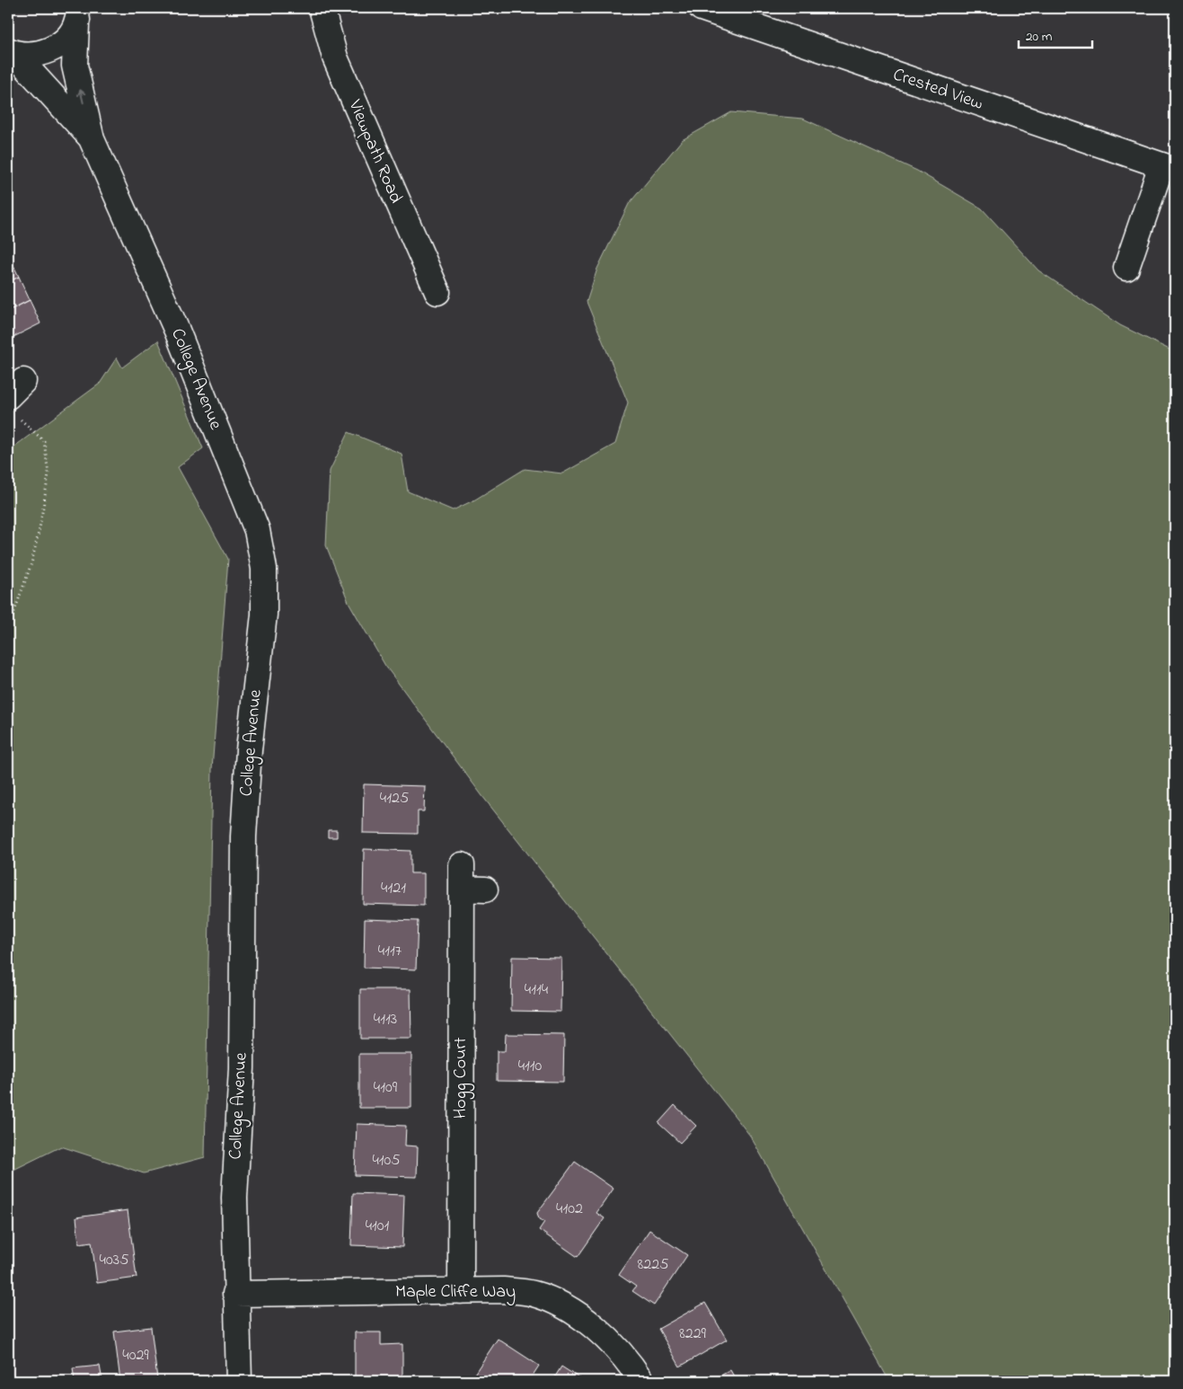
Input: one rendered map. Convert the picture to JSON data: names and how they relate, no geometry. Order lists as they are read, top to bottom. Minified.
{"streets":{"street":["Crested View","Viewpath Road","College Avenue","Hogg Court","Maple Cliffe Way"]},"crossings":[["College Avenue","Maple Cliffe Way"],["Hogg Court","Maple Cliffe Way"]],"house_numbers":["4125","4121","4117","4114","4113","4110","4109","4105","4102","4101","4035","8225","8229","4029"],"scale_bar":"20 m"}
